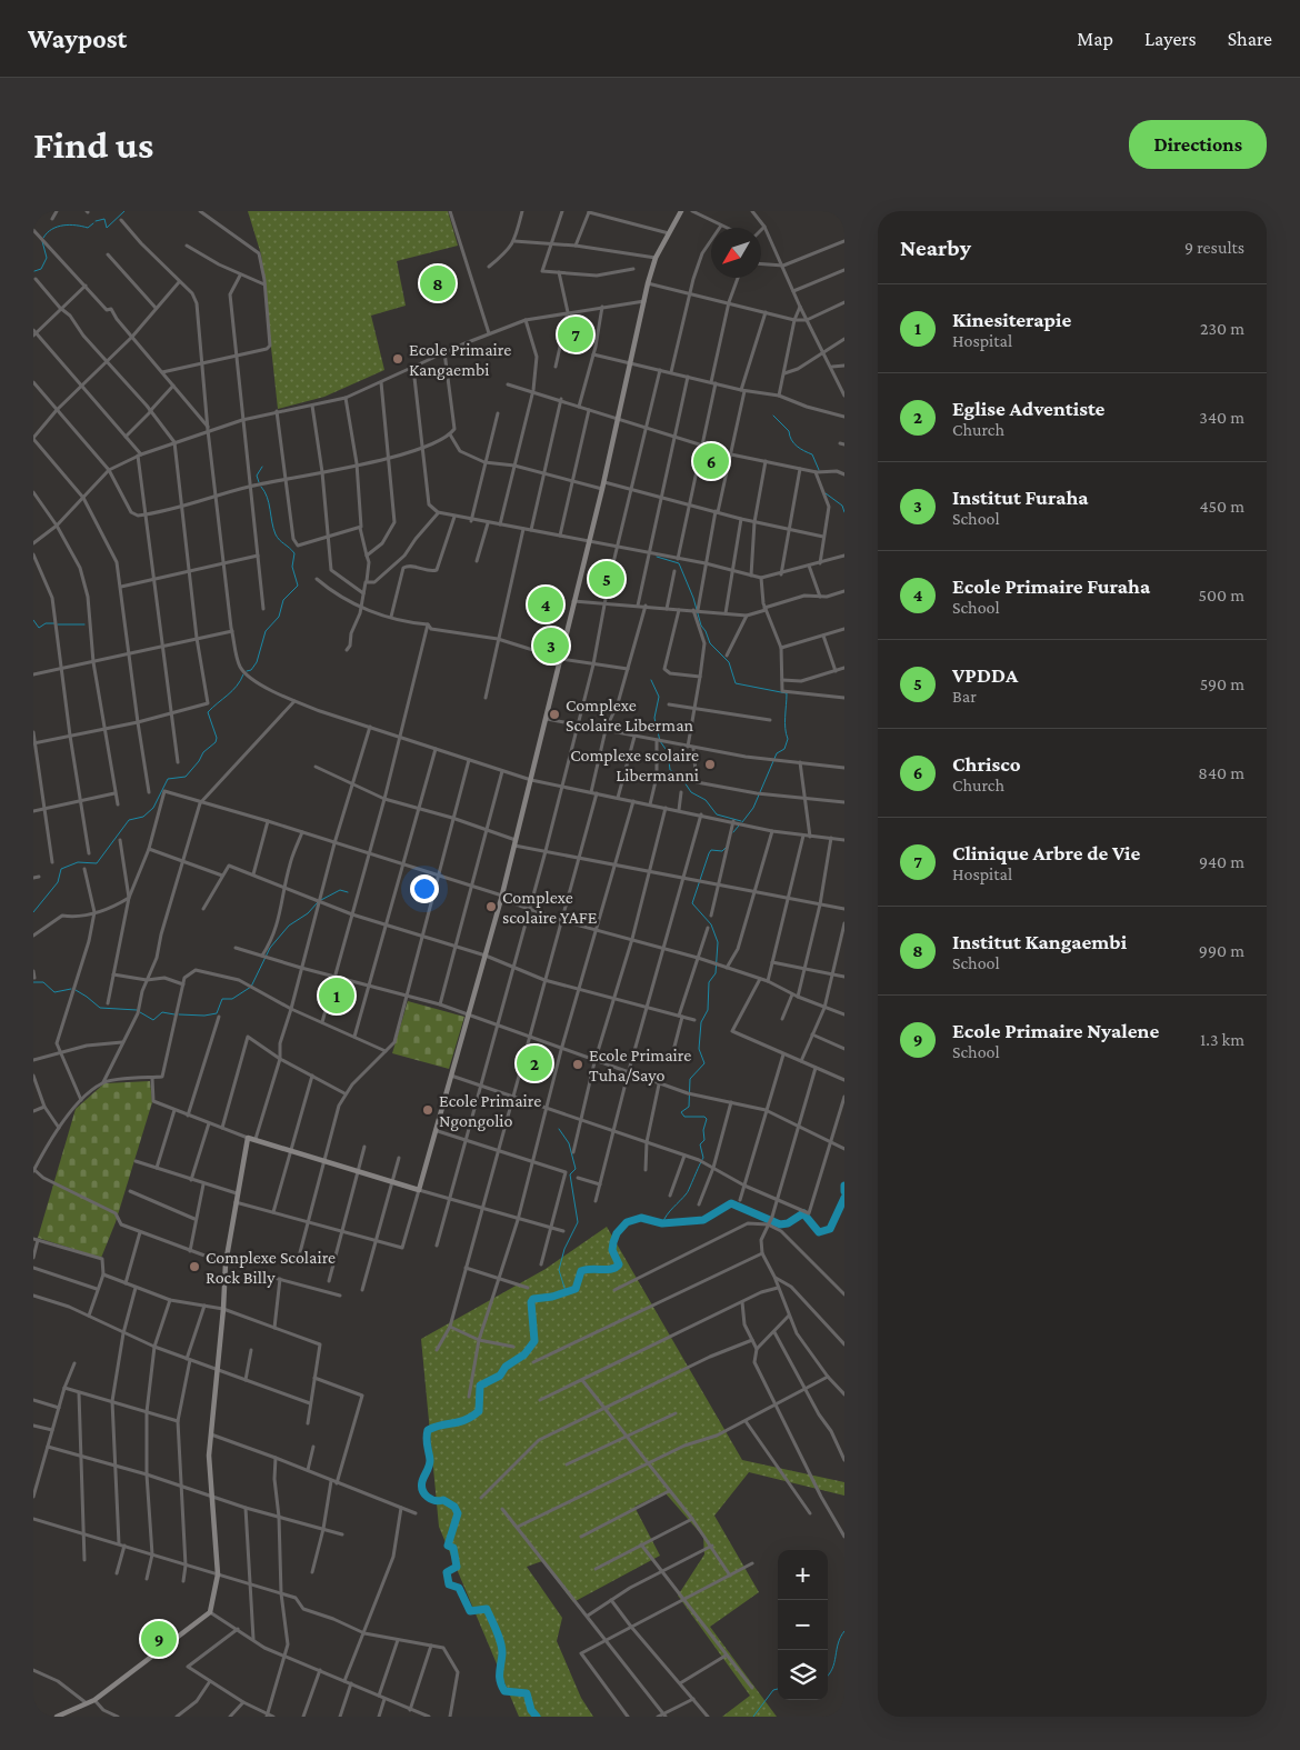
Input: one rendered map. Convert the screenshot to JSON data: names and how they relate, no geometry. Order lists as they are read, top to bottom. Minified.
{"places":["Ecole Primaire Kangaembi","Complexe Scolaire Liberman","Complexe scolaire Libermanni","Complexe scolaire YAFE","Ecole Primaire Tuha/Sayo","Ecole Primaire Ngongolio","Complexe Scolaire Rock Billy"],"north":"bottom left","page":{"header":"Waypost","nav":["Map","Layers","Share"],"buttons":"Directions","title":"Find us","heading":["Nearby","9 results"],"pins":["8","7","6","5","4","3","1","2","9"],"list":[{"mark":"1","name":"Kinesiterapie","note":"Hospital","value":"230 m"},{"mark":"2","name":"Eglise Adventiste","note":"Church","value":"340 m"},{"mark":"3","name":"Institut Furaha","note":"School","value":"450 m"},{"mark":"4","name":"Ecole Primaire Furaha","note":"School","value":"500 m"},{"mark":"5","name":"VPDDA","note":"Bar","value":"590 m"},{"mark":"6","name":"Chrisco","note":"Church","value":"840 m"},{"mark":"7","name":"Clinique Arbre de Vie","note":"Hospital","value":"940 m"},{"mark":"8","name":"Institut Kangaembi","note":"School","value":"990 m"},{"mark":"9","name":"Ecole Primaire Nyalene","note":"School","value":"1.3 km"}],"map_buttons":["+","−"]}}
